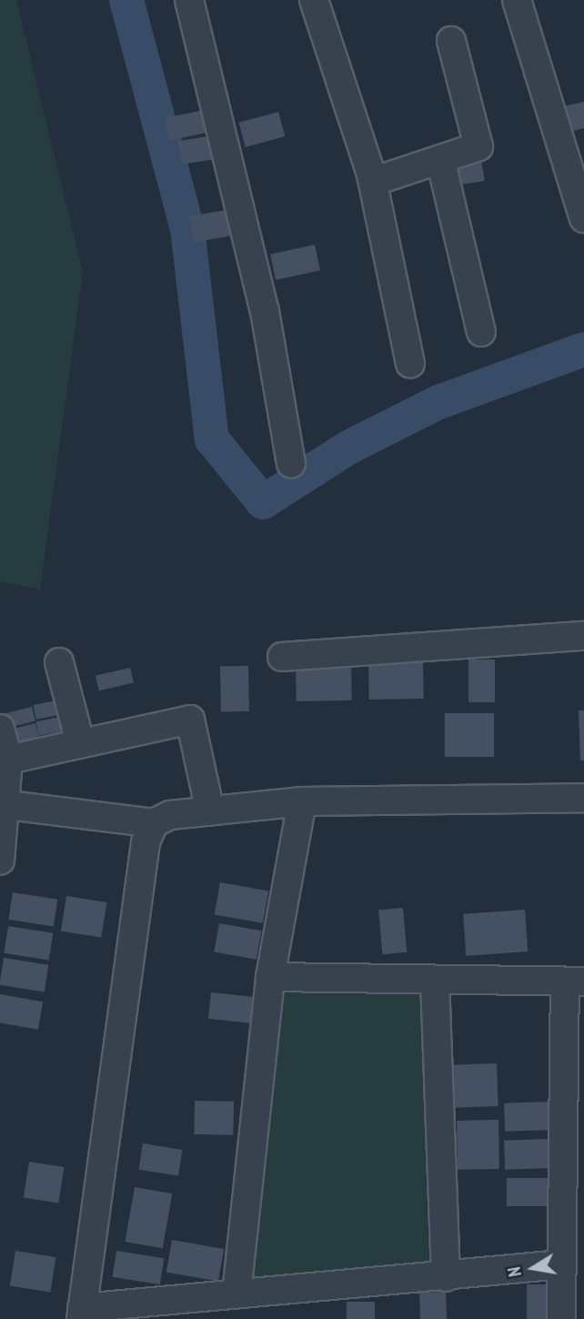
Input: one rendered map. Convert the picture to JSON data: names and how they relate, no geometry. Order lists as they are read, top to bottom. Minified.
{"north":"left"}
